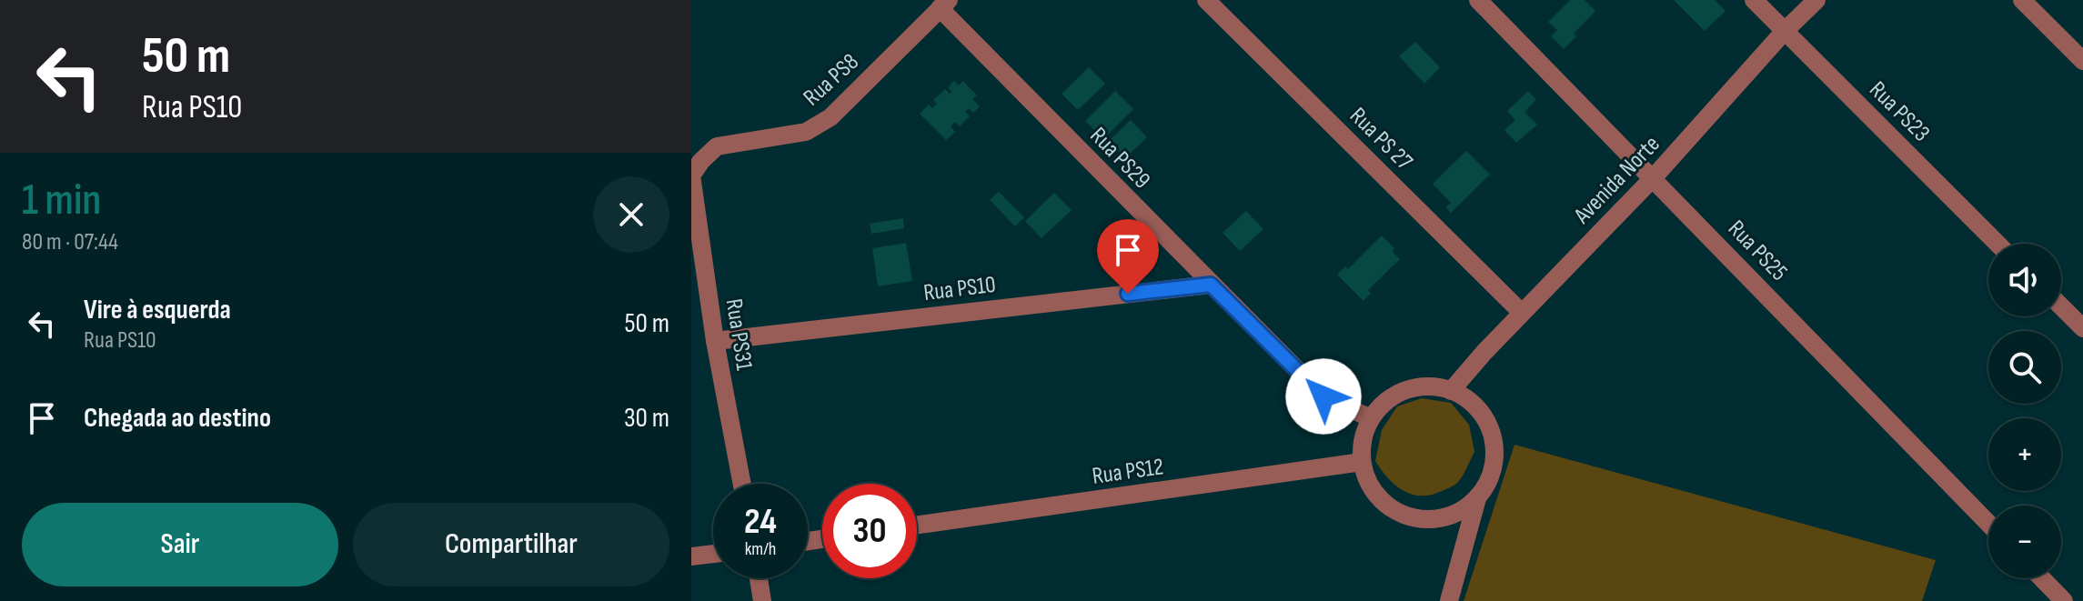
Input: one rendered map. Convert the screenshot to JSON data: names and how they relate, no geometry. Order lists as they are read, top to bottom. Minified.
{"streets":{"street":["Rua PS8","Rua PS23","Rua PS 27","Rua PS29","Avenida Norte","Rua PS25","Rua PS10","Rua PS31","Rua PS12"]},"crossings":[["Rua PS8","Rua PS29"],["Rua PS8","Rua PS31"],["Rua PS23","Avenida Norte"],["Rua PS 27","Avenida Norte"],["Rua PS29","Avenida Norte"],["Rua PS29","Rua PS10"],["Rua PS29","Rua PS12"],["Avenida Norte","Rua PS25"],["Avenida Norte","Rua PS12"],["Rua PS10","Rua PS31"]],"page":{"turn":["50 m","Rua PS10"],"heading":["1 min","80 m · 07:44"],"map_buttons":["+","−"],"list":[{"name":"Vire à esquerda","note":"Rua PS10","value":"50 m"},{"name":"Chegada ao destino","value":"30 m"}],"speed":"24 km/h","limit":"30","buttons":["Sair","Compartilhar"]}}
